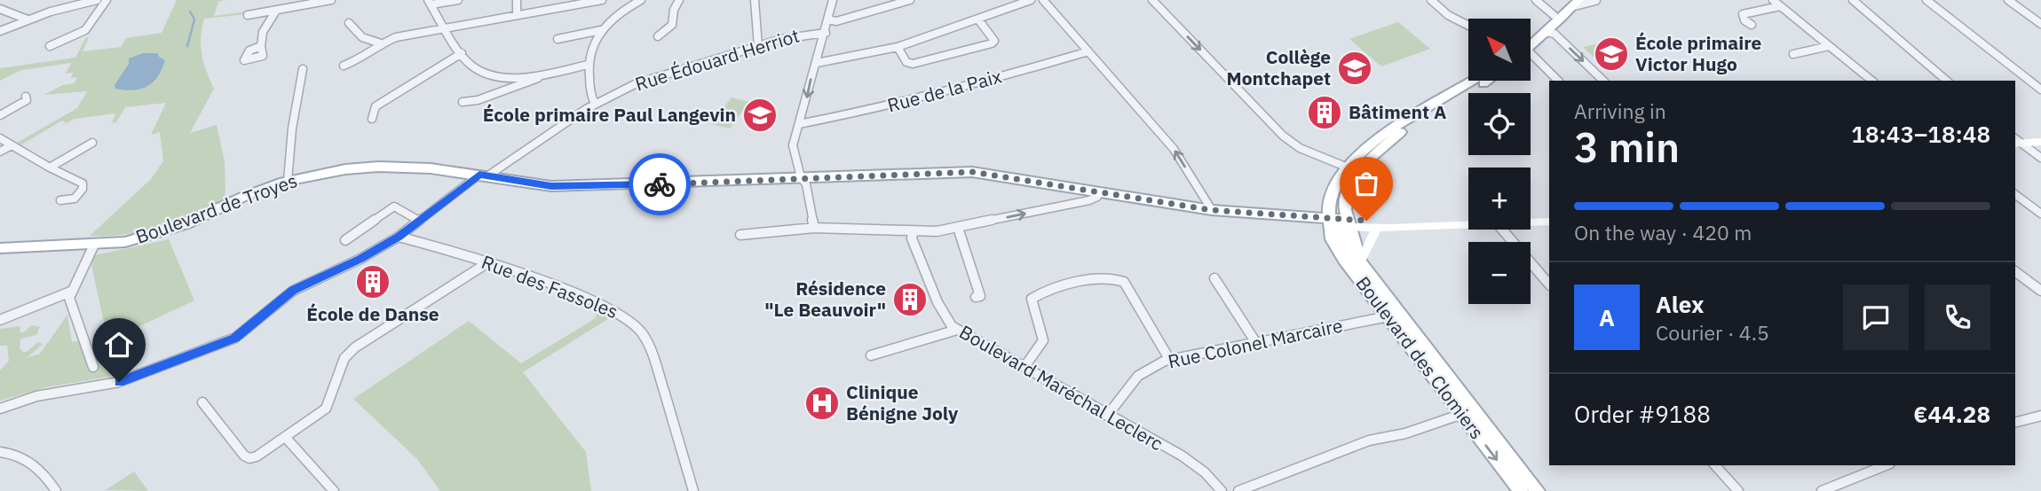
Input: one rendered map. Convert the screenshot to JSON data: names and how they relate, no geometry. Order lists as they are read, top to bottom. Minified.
{"streets":{"main road":["Boulevard de Troyes","Boulevard des Clomiers"],"street":["Rue Édouard Herriot","Rue de la Paix","Rue des Fassoles","Rue Colonel Marcaire","Boulevard Maréchal Leclerc"]},"crossings":[["Rue Édouard Herriot","Boulevard de Troyes"],["Rue Édouard Herriot","Rue des Fassoles"],["Boulevard de Troyes","Boulevard des Clomiers"],["Rue Colonel Marcaire","Boulevard des Clomiers"],["Rue Colonel Marcaire","Boulevard Maréchal Leclerc"]],"places":{"school or university":["École primaire Victor Hugo","Collège Montchapet","École primaire Paul Langevin"],"building":["Bâtiment A","École de Danse","Résidence \"Le Beauvoir\""],"hospital":["Clinique Bénigne Joly"]},"north":"top left","page":{"map_buttons":["+","−"],"heading":["3 min","Arriving in","18:43–18:48"],"panel":["Alex","Courier · 4.5","Order #9188","€44.28"],"bar":"On the way · 420 m","round":"A"}}
